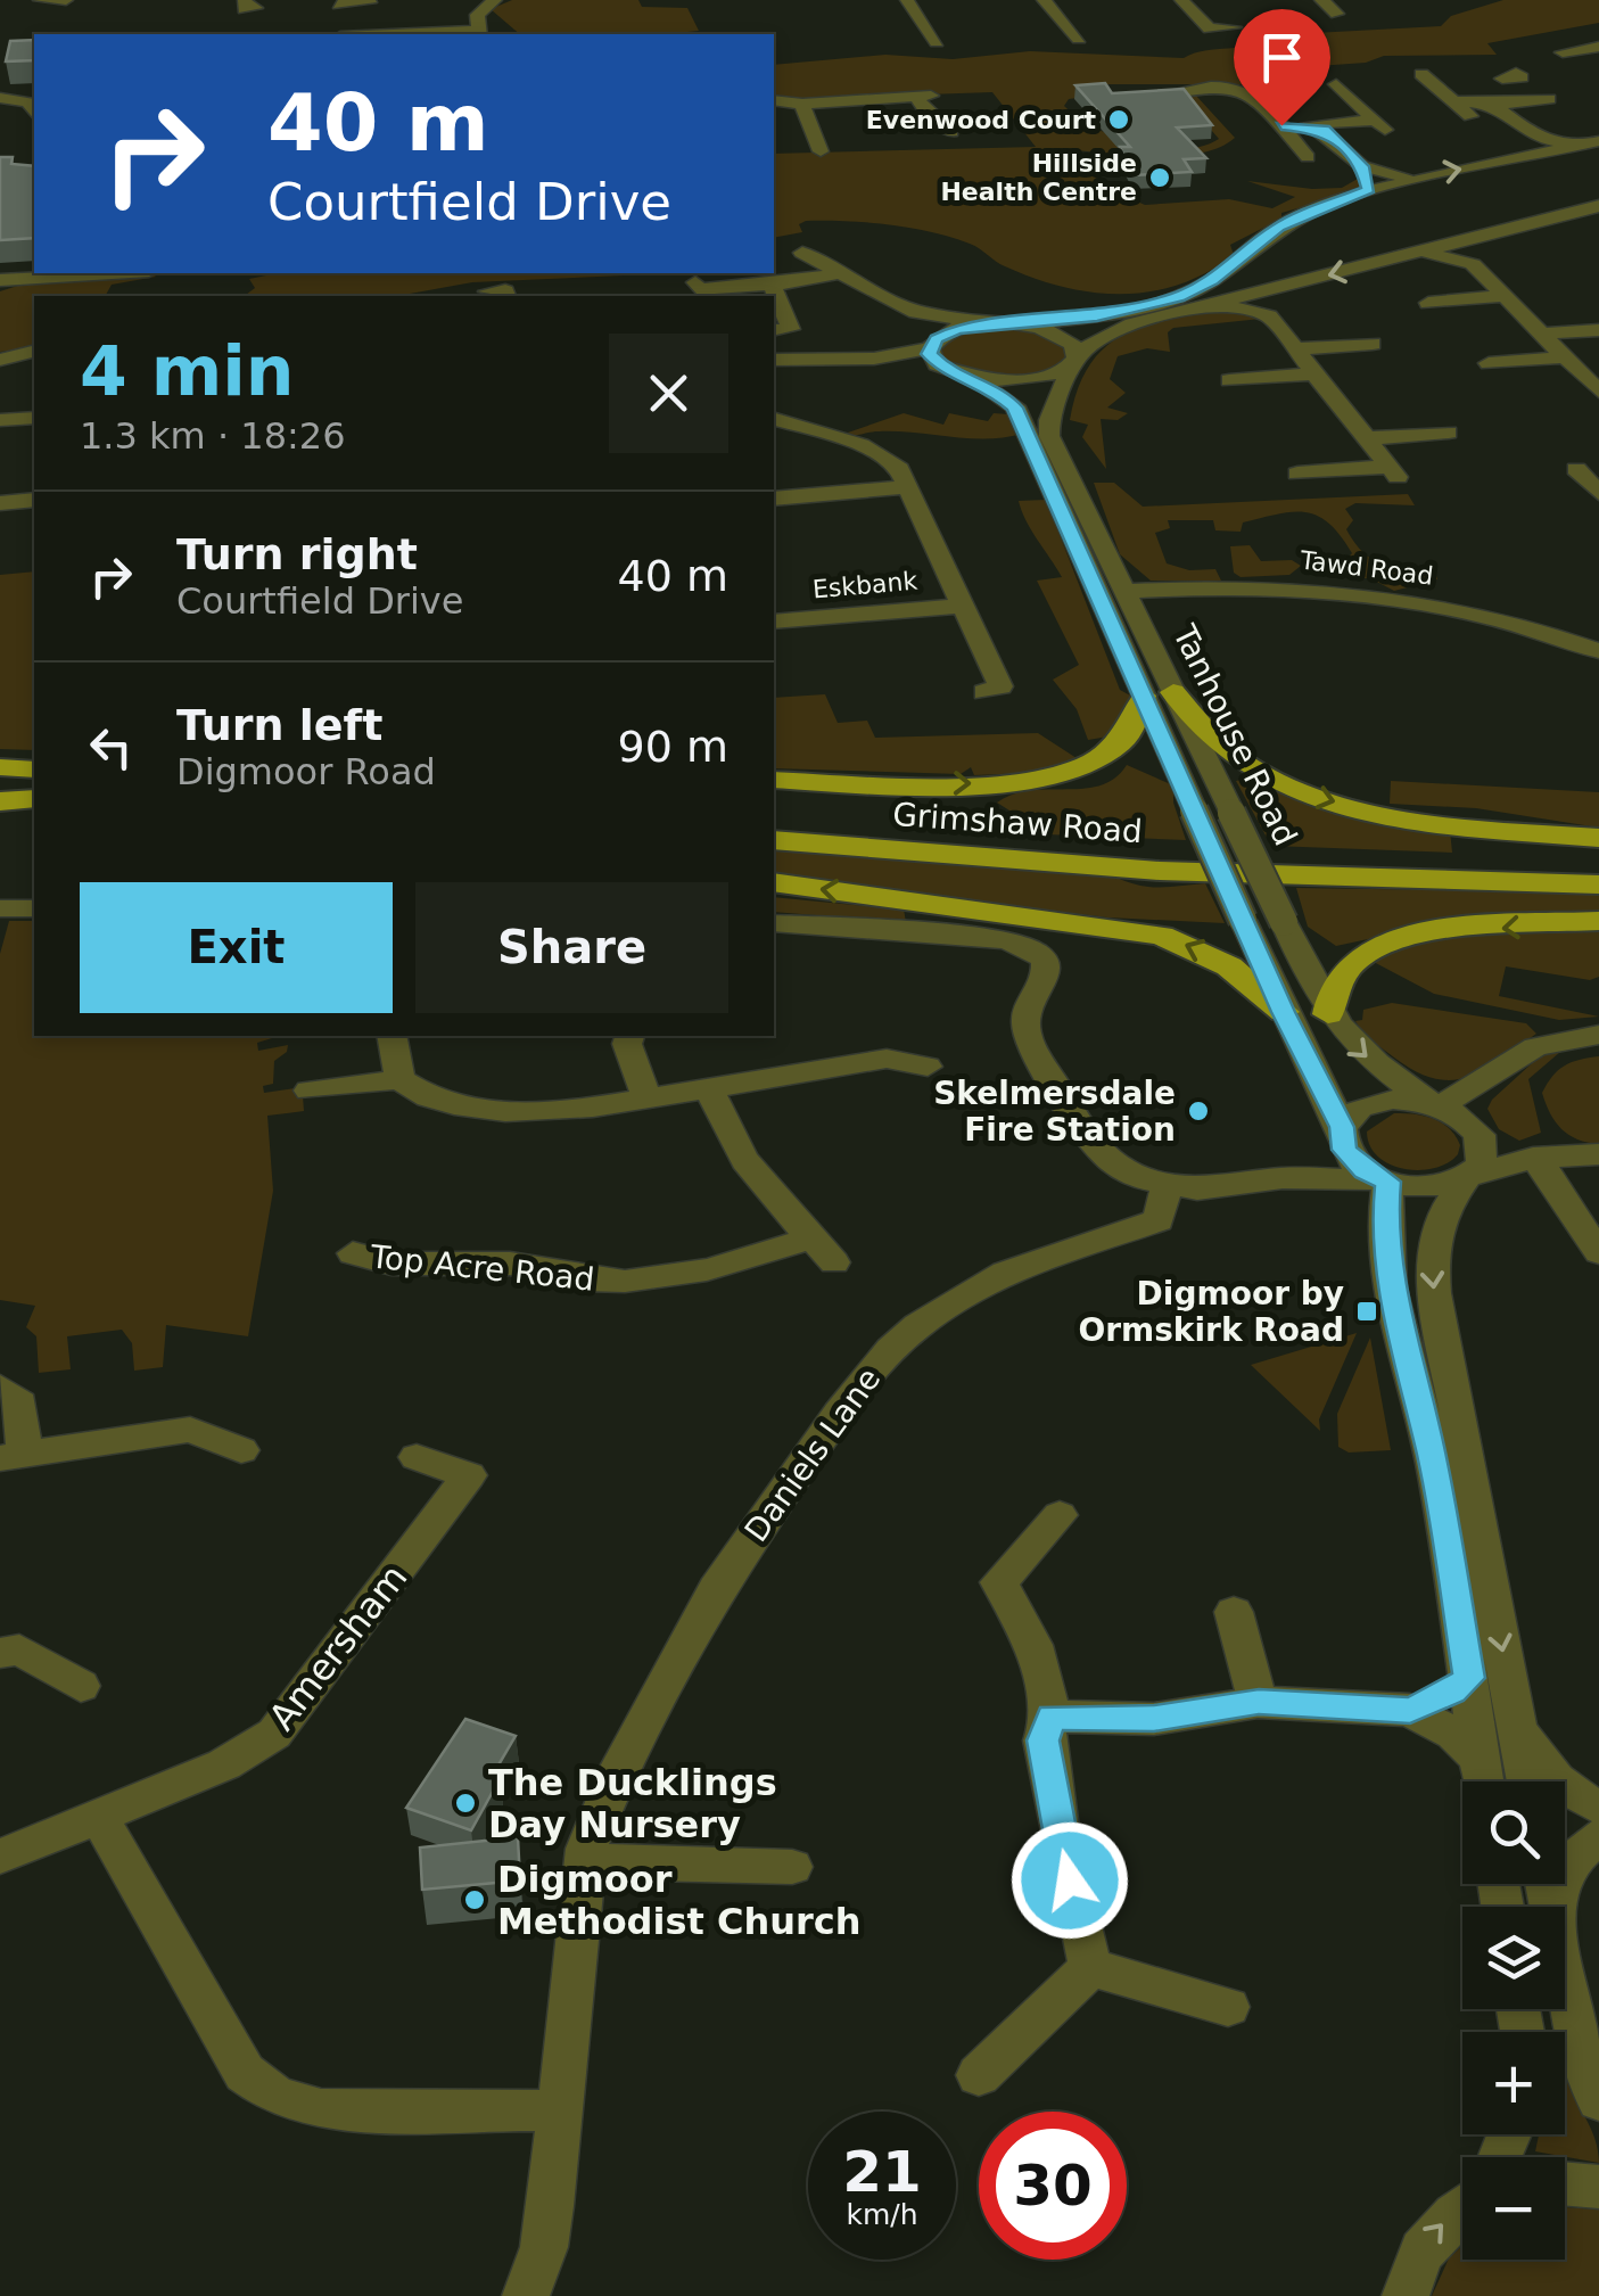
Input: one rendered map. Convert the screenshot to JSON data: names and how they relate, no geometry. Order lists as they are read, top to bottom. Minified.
{"streets":{"main road":["Grimshaw Road"],"street":["Tawd Road","Eskbank","Tanhouse Road","Top Acre Road","Daniels Lane","Amersham"]},"crossings":[["Tawd Road","Tanhouse Road"]],"places":{"other":["Evenwood Court","Hillside Health Centre","Skelmersdale Fire Station","The Ducklings Day Nursery","Digmoor Methodist Church"],"transit":["Digmoor by Ormskirk Road"]},"page":{"turn":["40 m","Courtfield Drive"],"heading":["4 min","1.3 km · 18:26"],"list":[{"name":"Turn right","note":"Courtfield Drive","value":"40 m"},{"name":"Turn left","note":"Digmoor Road","value":"90 m"}],"buttons":["Exit","Share"],"map_buttons":["+","−"],"speed":"21 km/h","limit":"30"}}
